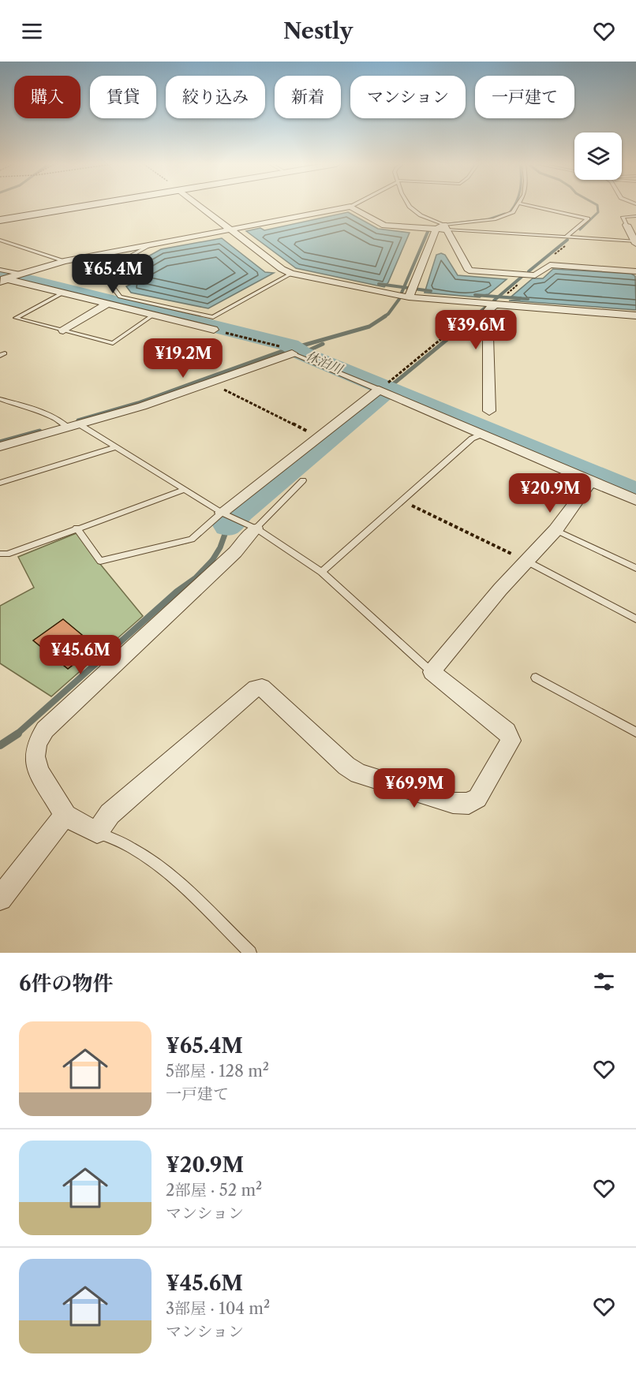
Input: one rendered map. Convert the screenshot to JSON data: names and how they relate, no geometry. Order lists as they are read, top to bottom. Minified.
{"water":["休泊川"],"page":{"header":"Nestly","chip":["購入","賃貸","絞り込み","新着","マンション","一戸建て"],"price":["¥65.4M","¥39.6M","¥19.2M","¥20.9M","¥45.6M","¥69.9M"],"heading":"6件の物件","list":[{"name":"¥65.4M","note":"5部屋 · 128 m² · 一戸建て"},{"name":"¥20.9M","note":"2部屋 · 52 m² · マンション"},{"name":"¥45.6M","note":"3部屋 · 104 m² · マンション"}]}}
